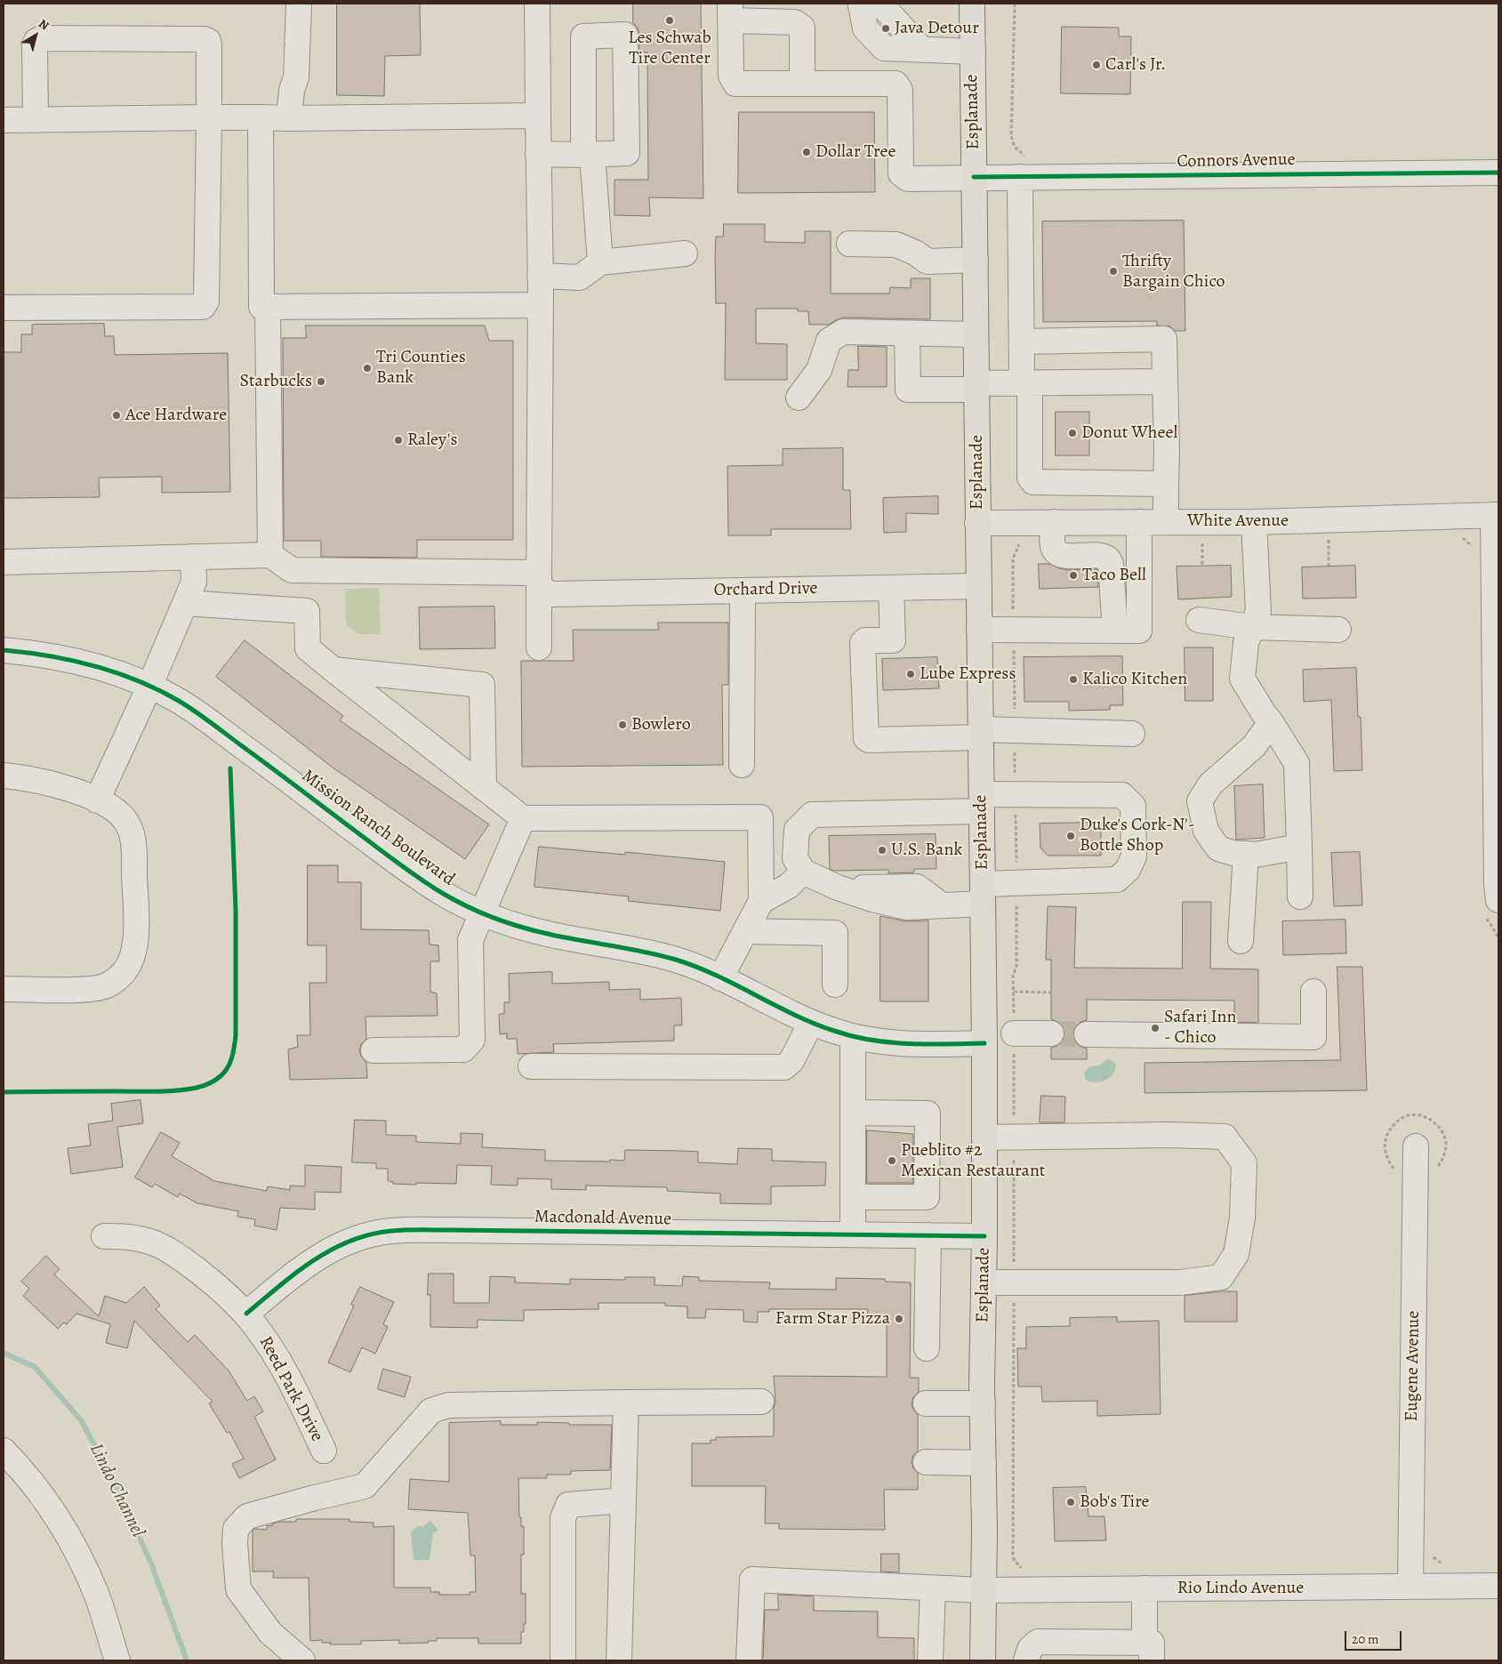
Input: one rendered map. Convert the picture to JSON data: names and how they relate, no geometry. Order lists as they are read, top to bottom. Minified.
{"streets":{"main road":["Esplanade"],"street":["Connors Avenue","White Avenue","Orchard Drive","Mission Ranch Boulevard","Macdonald Avenue","Eugene Avenue","Reed Park Drive","Rio Lindo Avenue"]},"crossings":[["Esplanade","Connors Avenue"],["Esplanade","White Avenue"],["Esplanade","Orchard Drive"],["Esplanade","Mission Ranch Boulevard"],["Esplanade","Macdonald Avenue"],["Esplanade","Rio Lindo Avenue"],["Macdonald Avenue","Reed Park Drive"],["Eugene Avenue","Rio Lindo Avenue"]],"water":["Lindo Channel"],"places":["Les Schwab Tire Center","Java Detour","Carl's Jr.","Dollar Tree","Thrifty Bargain Chico","Tri Counties Bank","Starbucks","Ace Hardware","Donut Wheel","Raley's","Taco Bell","Lube Express","Kalico Kitchen","Bowlero","Duke's Cork-N'- Bottle Shop","U.S. Bank","Safari Inn - Chico","Pueblito #2 Mexican Restaurant","Farm Star Pizza","Bob's Tire"],"scale_bar":"20 m","north":"top right"}
